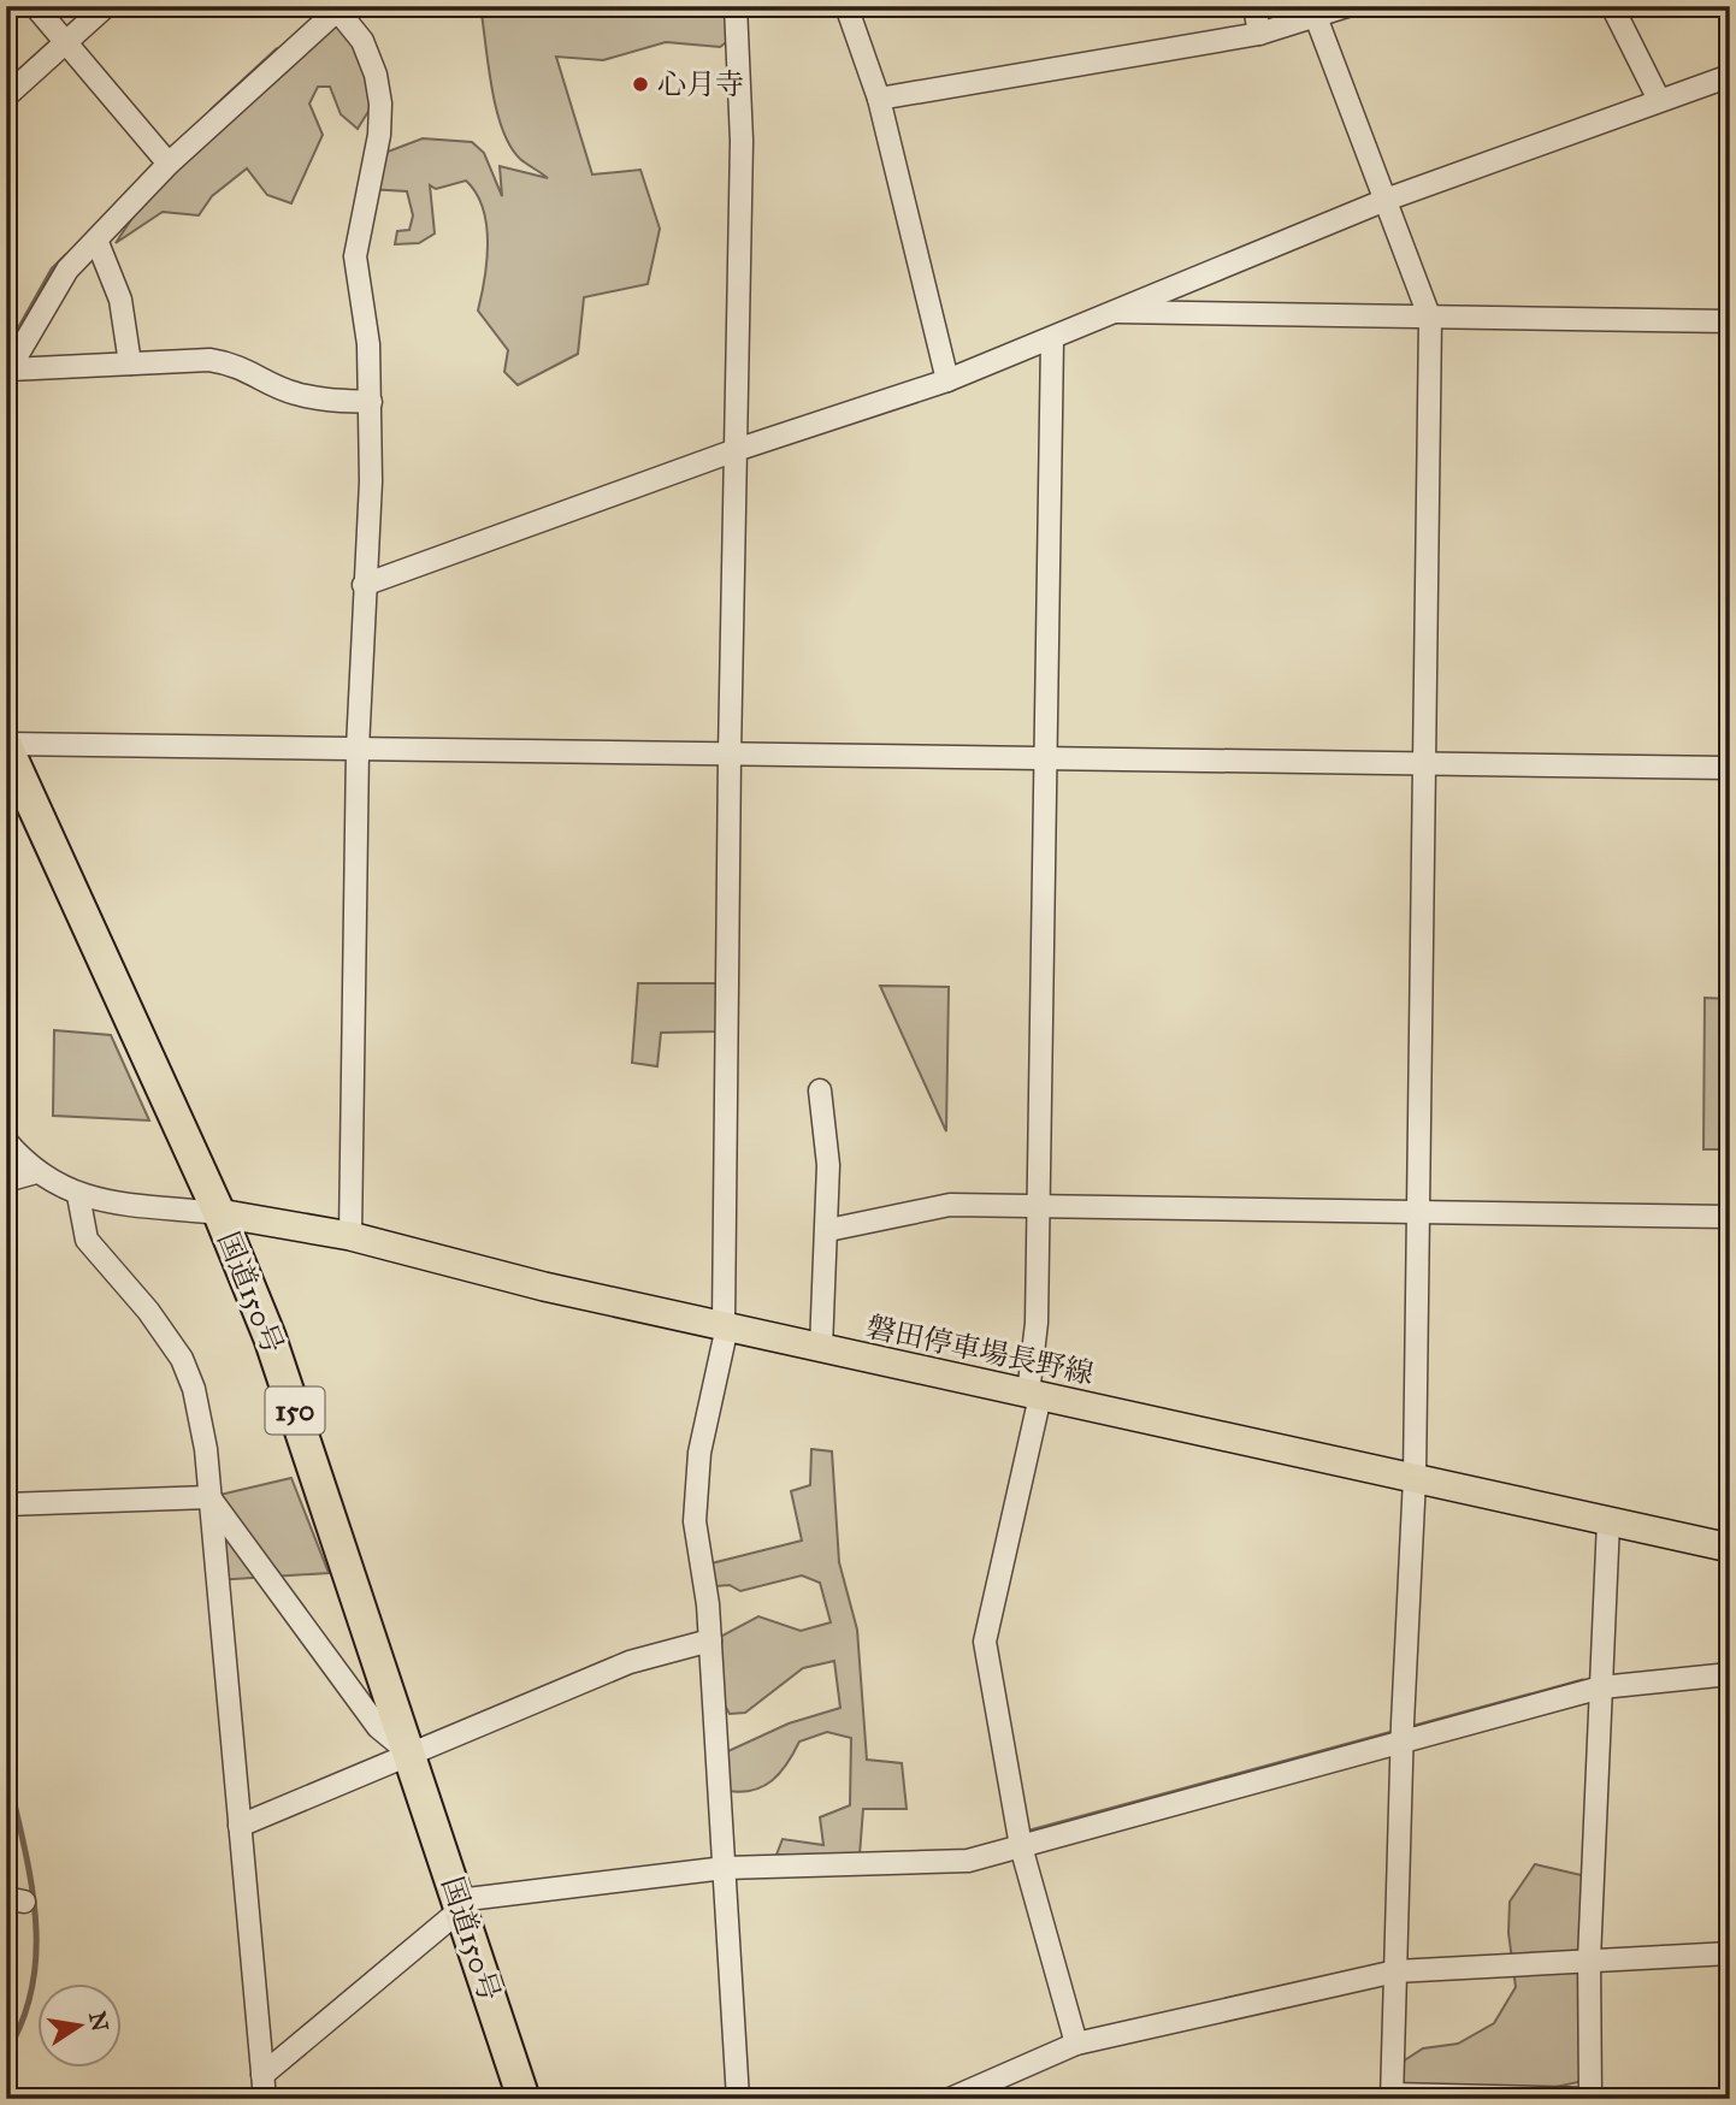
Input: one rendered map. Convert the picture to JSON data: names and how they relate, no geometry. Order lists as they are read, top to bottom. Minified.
{"streets":{"highway":["国道150号","150"],"main road":["磐田停車場長野線"]},"crossings":[["国道150号","磐田停車場長野線"]],"places":["心月寺"],"north":"right"}
